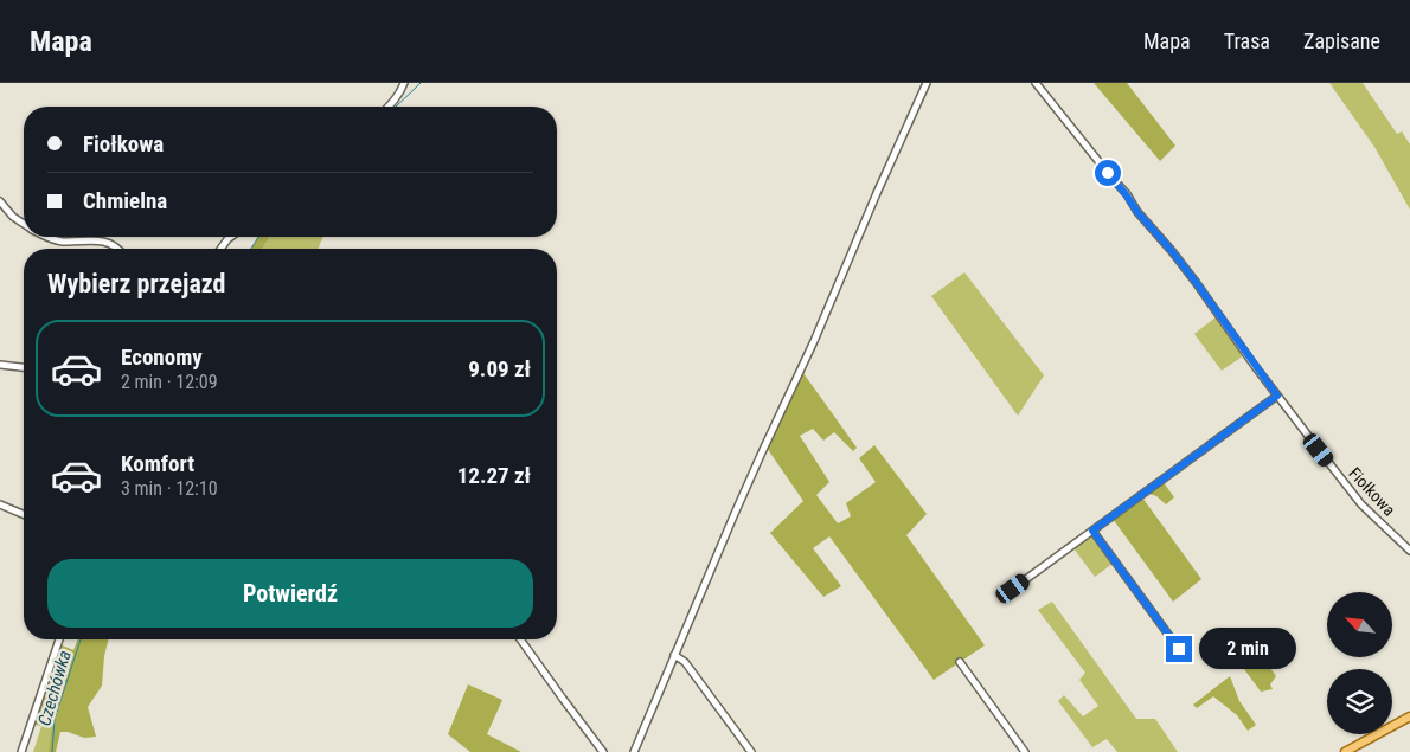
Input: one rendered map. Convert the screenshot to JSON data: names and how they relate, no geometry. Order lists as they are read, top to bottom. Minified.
{"streets":{"street":["Fiołkowa"]},"water":["Czechówka"],"north":"top left","page":{"header":"Mapa","nav":["Mapa","Trasa","Zapisane"],"banner":["Fiołkowa","Chmielna"],"heading":"Wybierz przejazd","list":[{"name":"Economy","note":"2 min · 12:09","value":"9.09 zł"},{"name":"Komfort","note":"3 min · 12:10","value":"12.27 zł"}],"buttons":"Potwierdź","bubble":"2 min"}}
